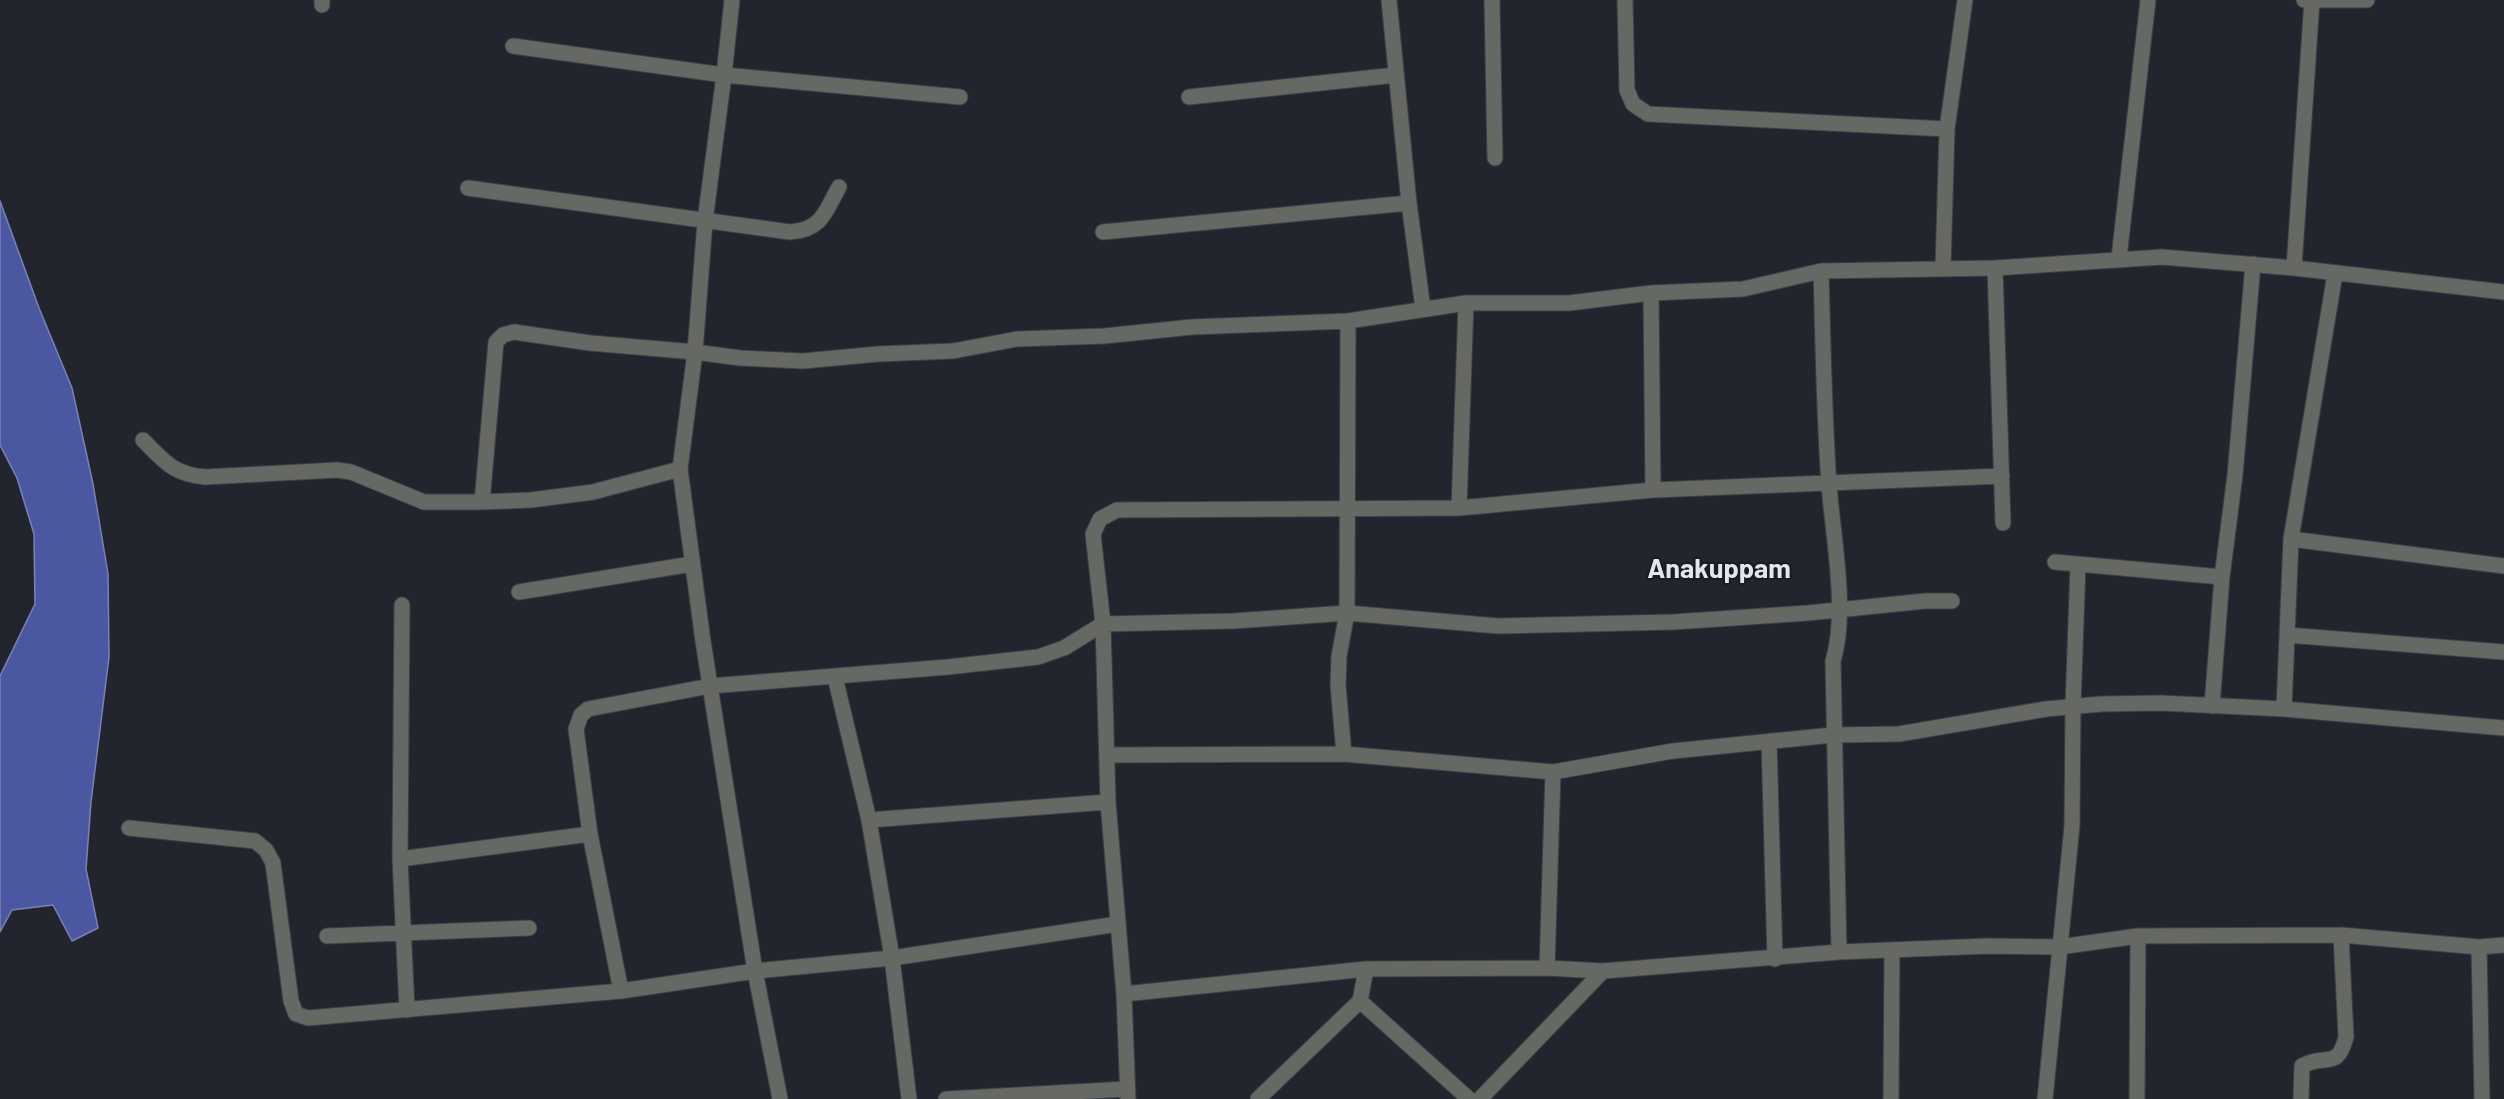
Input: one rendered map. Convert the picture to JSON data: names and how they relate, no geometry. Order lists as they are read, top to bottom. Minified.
{"districts":["Anakuppam"]}
